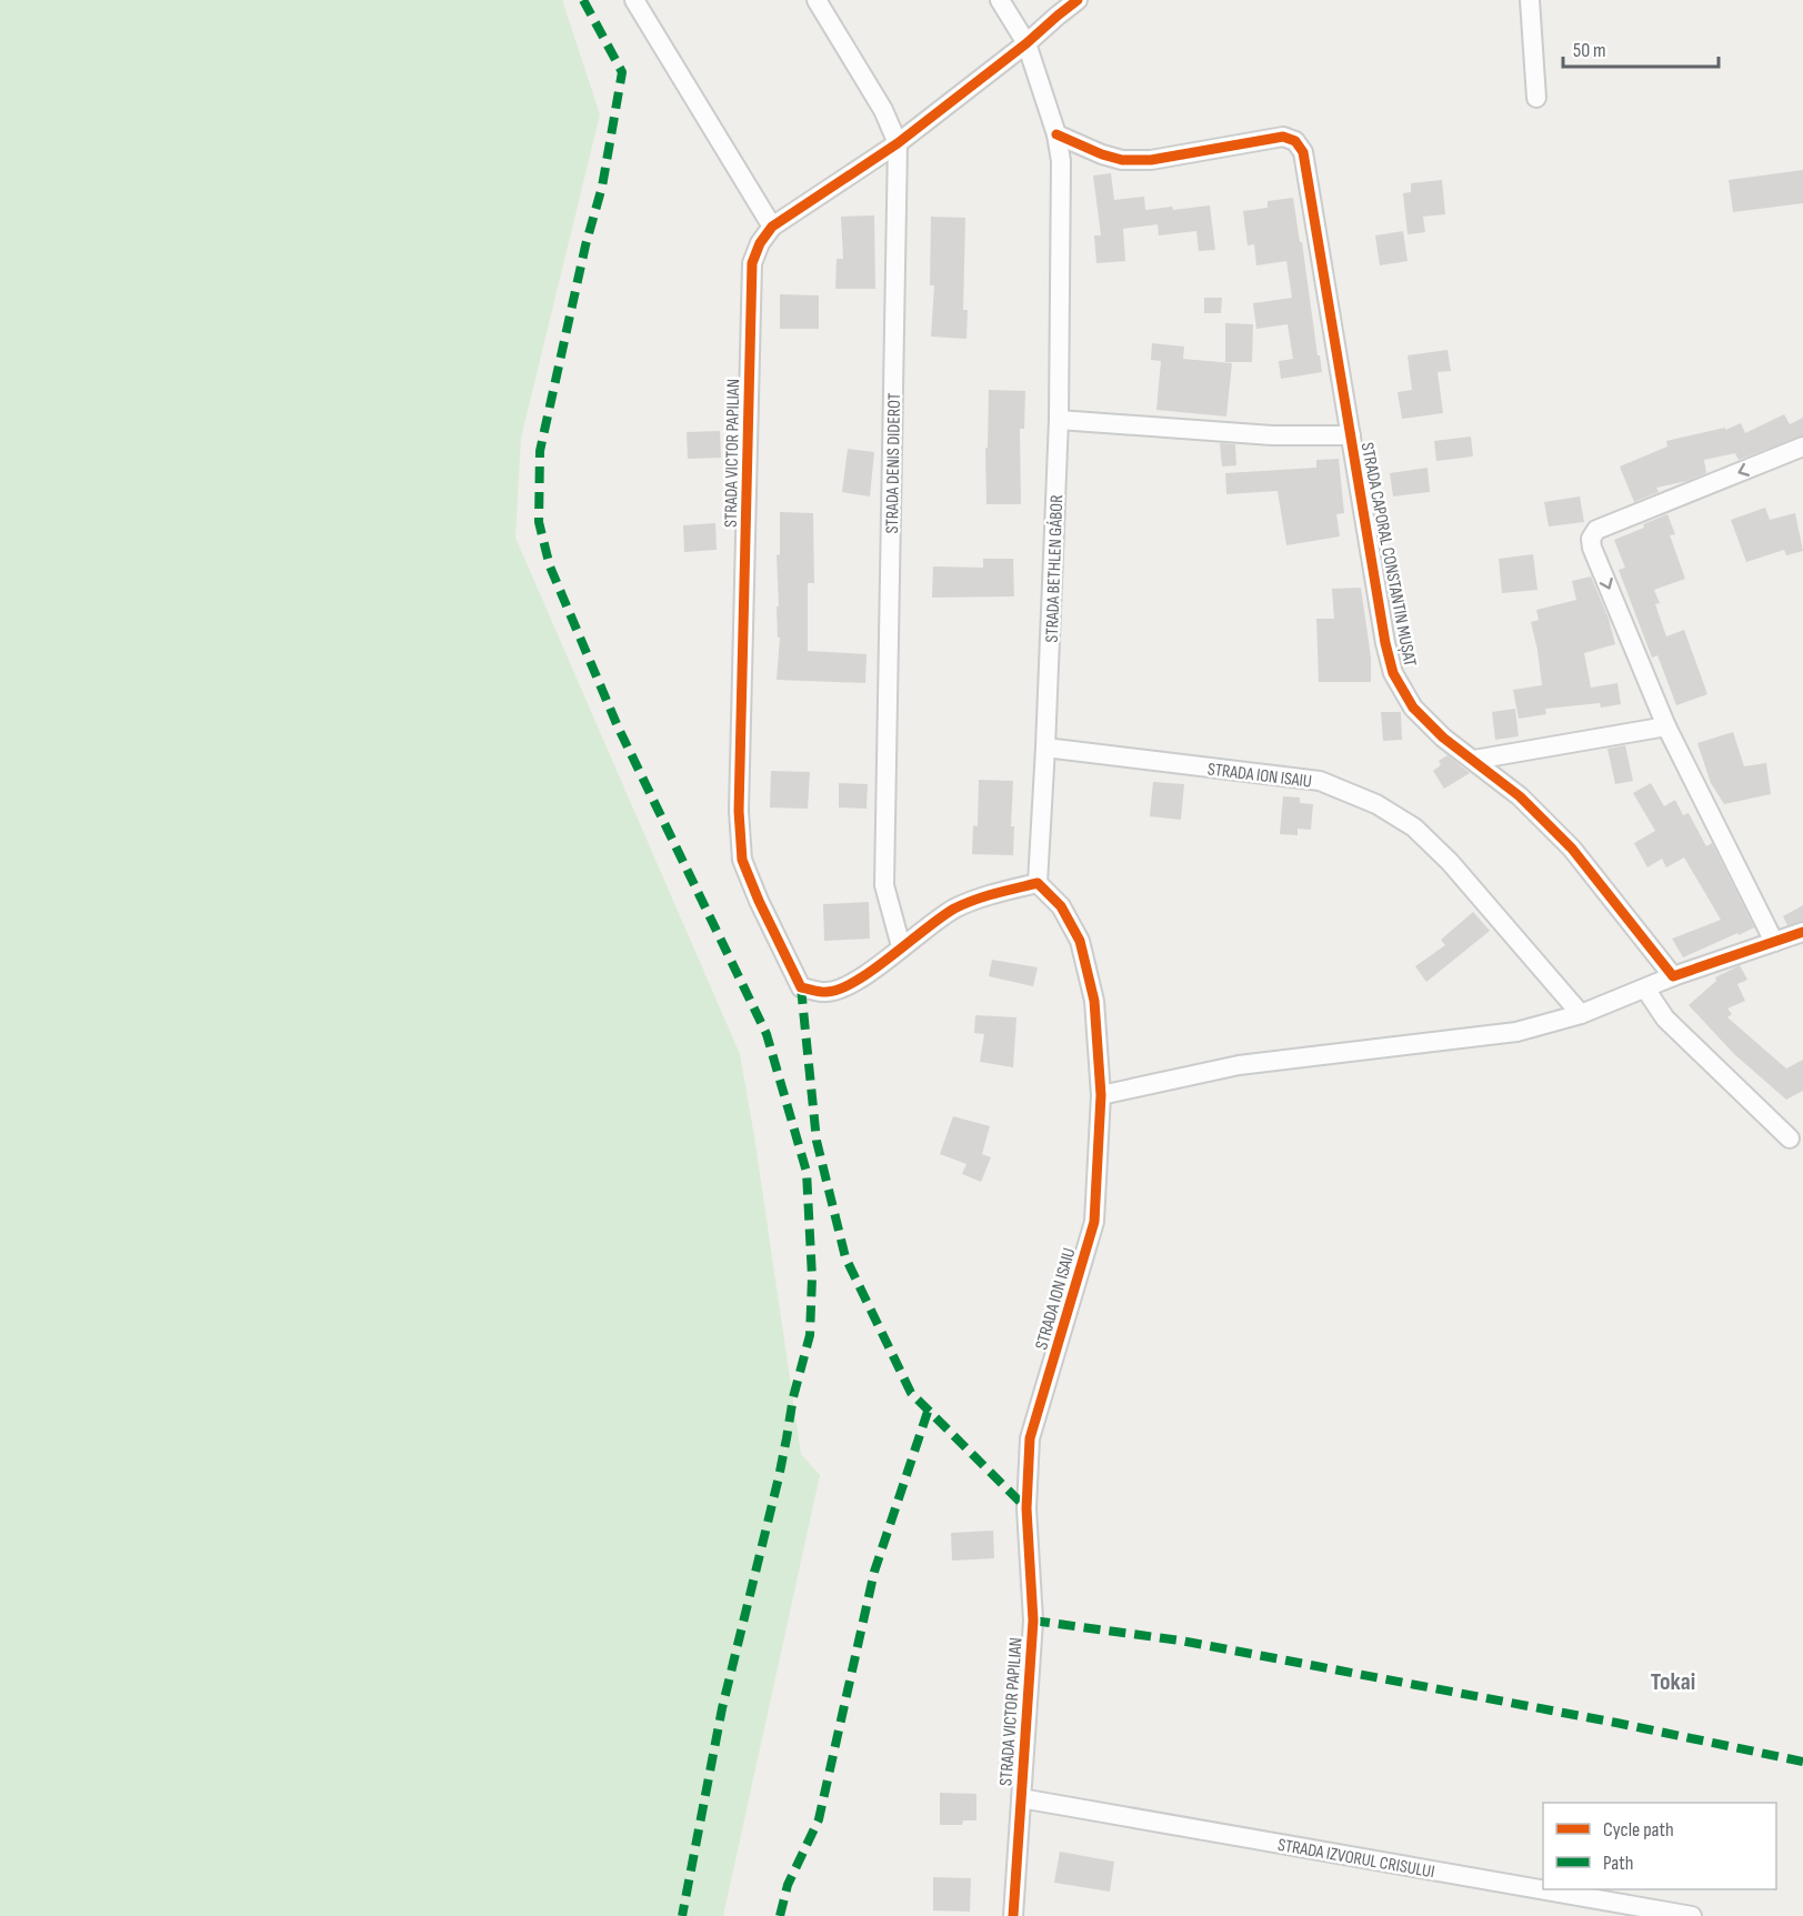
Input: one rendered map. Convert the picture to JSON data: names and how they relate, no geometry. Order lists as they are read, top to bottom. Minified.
{"streets":{"street":["STRADA VICTOR PAPILIAN","STRADA DENIS DIDEROT","STRADA CAPORAL CONSTANTIN MUȘAT","STRADA BETHLEN GÁBOR","STRADA ION ISAIU","STRADA IZVORUL CRISULUI"]},"crossings":[["STRADA VICTOR PAPILIAN","STRADA DENIS DIDEROT"],["STRADA VICTOR PAPILIAN","STRADA BETHLEN GÁBOR"],["STRADA VICTOR PAPILIAN","STRADA ION ISAIU"],["STRADA VICTOR PAPILIAN","STRADA IZVORUL CRISULUI"],["STRADA CAPORAL CONSTANTIN MUȘAT","STRADA BETHLEN GÁBOR"],["STRADA BETHLEN GÁBOR","STRADA ION ISAIU"]],"districts":["Tokai"],"legend":["Cycle path","Path"],"scale_bar":"50 m"}
